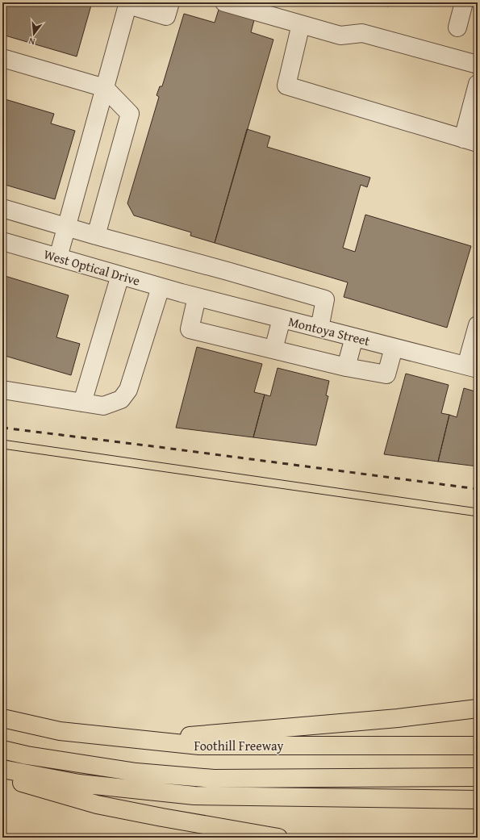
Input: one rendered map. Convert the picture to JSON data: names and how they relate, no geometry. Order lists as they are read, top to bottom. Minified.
{"streets":{"highway":["Foothill Freeway"],"street":["West Optical Drive","Montoya Street"]},"crossings":[["West Optical Drive","Montoya Street"]],"north":"bottom"}
